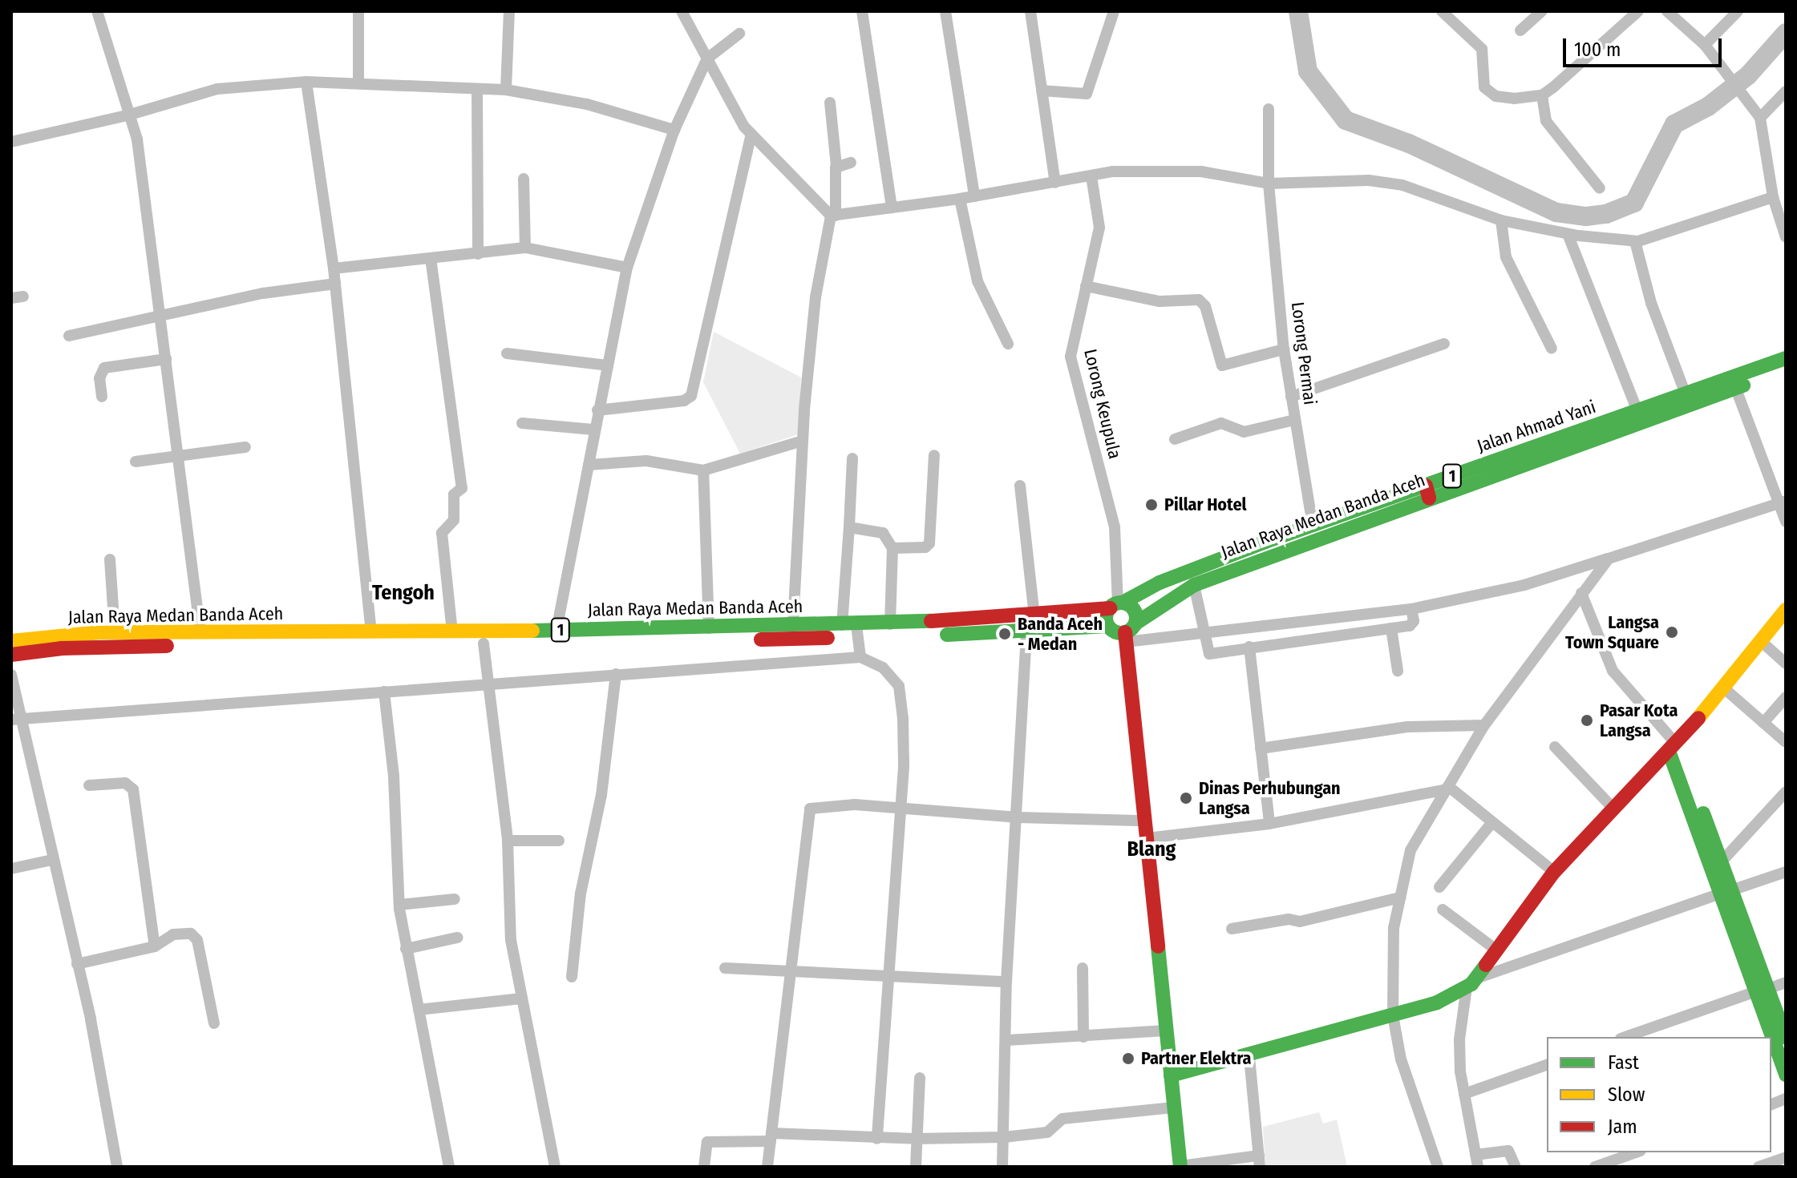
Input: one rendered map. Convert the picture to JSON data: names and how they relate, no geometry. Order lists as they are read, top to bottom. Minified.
{"streets":{"main road":["Jalan Ahmad Yani","1","Jalan Raya Medan Banda Aceh"],"street":["Lorong Permai","Lorong Keupula"]},"crossings":[["Lorong Permai","Jalan Ahmad Yani"],["Lorong Keupula","Jalan Ahmad Yani"],["Lorong Keupula","Jalan Raya Medan Banda Aceh"],["Jalan Ahmad Yani","Jalan Raya Medan Banda Aceh"]],"districts":["Tengoh","Blang"],"places":["Pillar Hotel","Langsa Town Square","Banda Aceh - Medan","Pasar Kota Langsa","Dinas Perhubungan Langsa","Partner Elektra"],"legend":["Fast","Slow","Jam"],"scale_bar":"100 m"}
